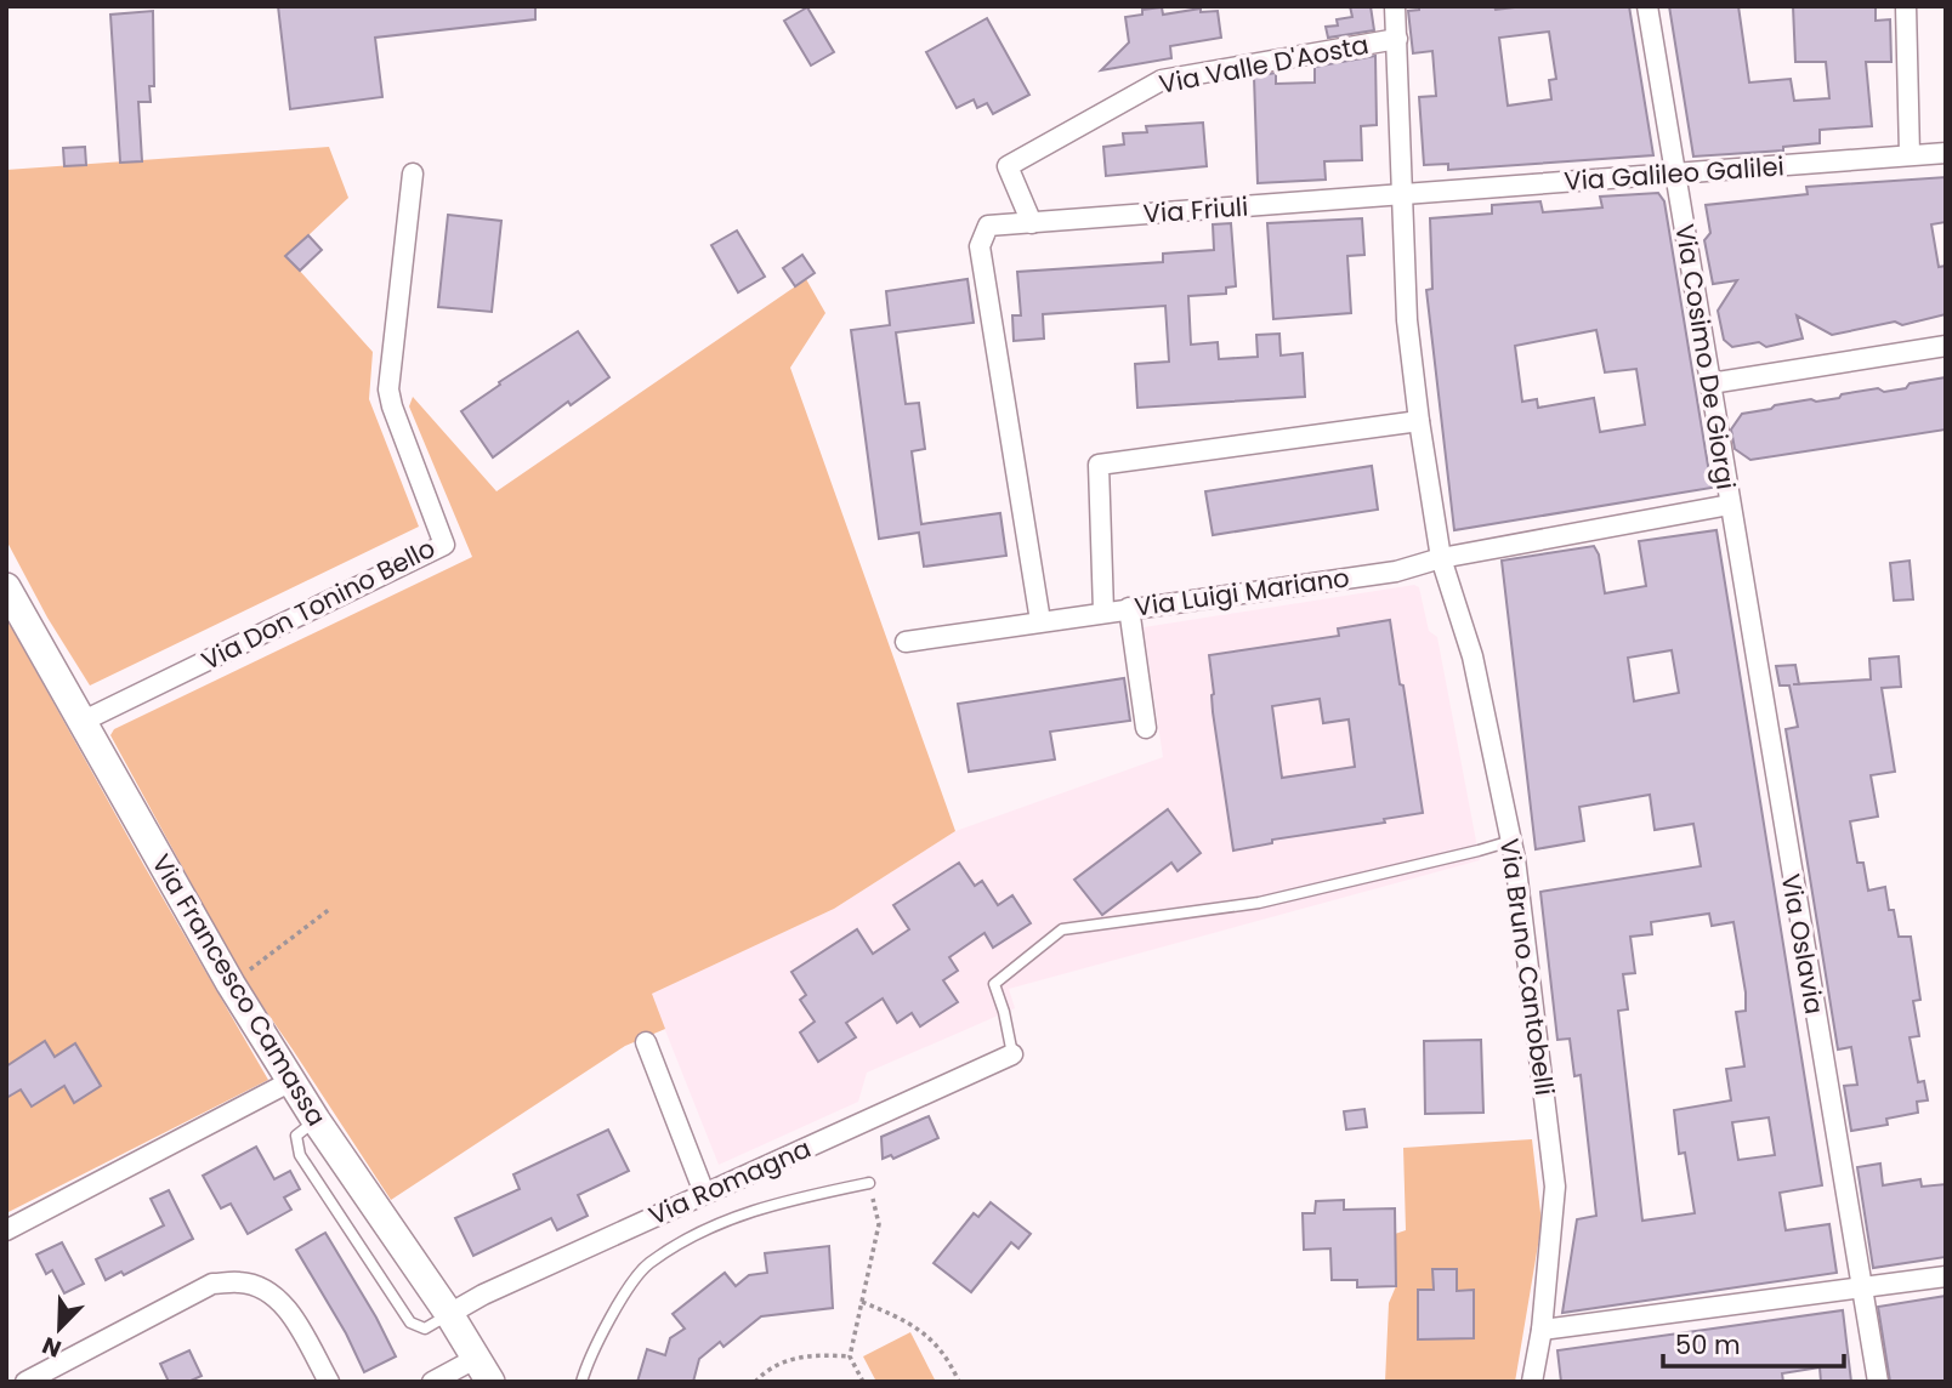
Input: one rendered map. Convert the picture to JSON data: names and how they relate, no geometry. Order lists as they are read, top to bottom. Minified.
{"streets":{"street":["Via Valle D'Aosta","Via Galileo Galilei","Via Friuli","Via Cosimo De Giorgi","Via Luigi Mariano","Via Don Tonino Bello","Via Oslavia","Via Bruno Cantobelli","Via Francesco Camassa","Via Romagna"]},"crossings":[["Via Valle D'Aosta","Via Friuli"],["Via Valle D'Aosta","Via Bruno Cantobelli"],["Via Galileo Galilei","Via Friuli"],["Via Galileo Galilei","Via Cosimo De Giorgi"],["Via Galileo Galilei","Via Bruno Cantobelli"],["Via Friuli","Via Luigi Mariano"],["Via Friuli","Via Bruno Cantobelli"],["Via Cosimo De Giorgi","Via Luigi Mariano"],["Via Cosimo De Giorgi","Via Oslavia"],["Via Luigi Mariano","Via Oslavia"],["Via Luigi Mariano","Via Bruno Cantobelli"],["Via Don Tonino Bello","Via Francesco Camassa"],["Via Francesco Camassa","Via Romagna"]],"scale_bar":"50 m","north":"bottom left"}
